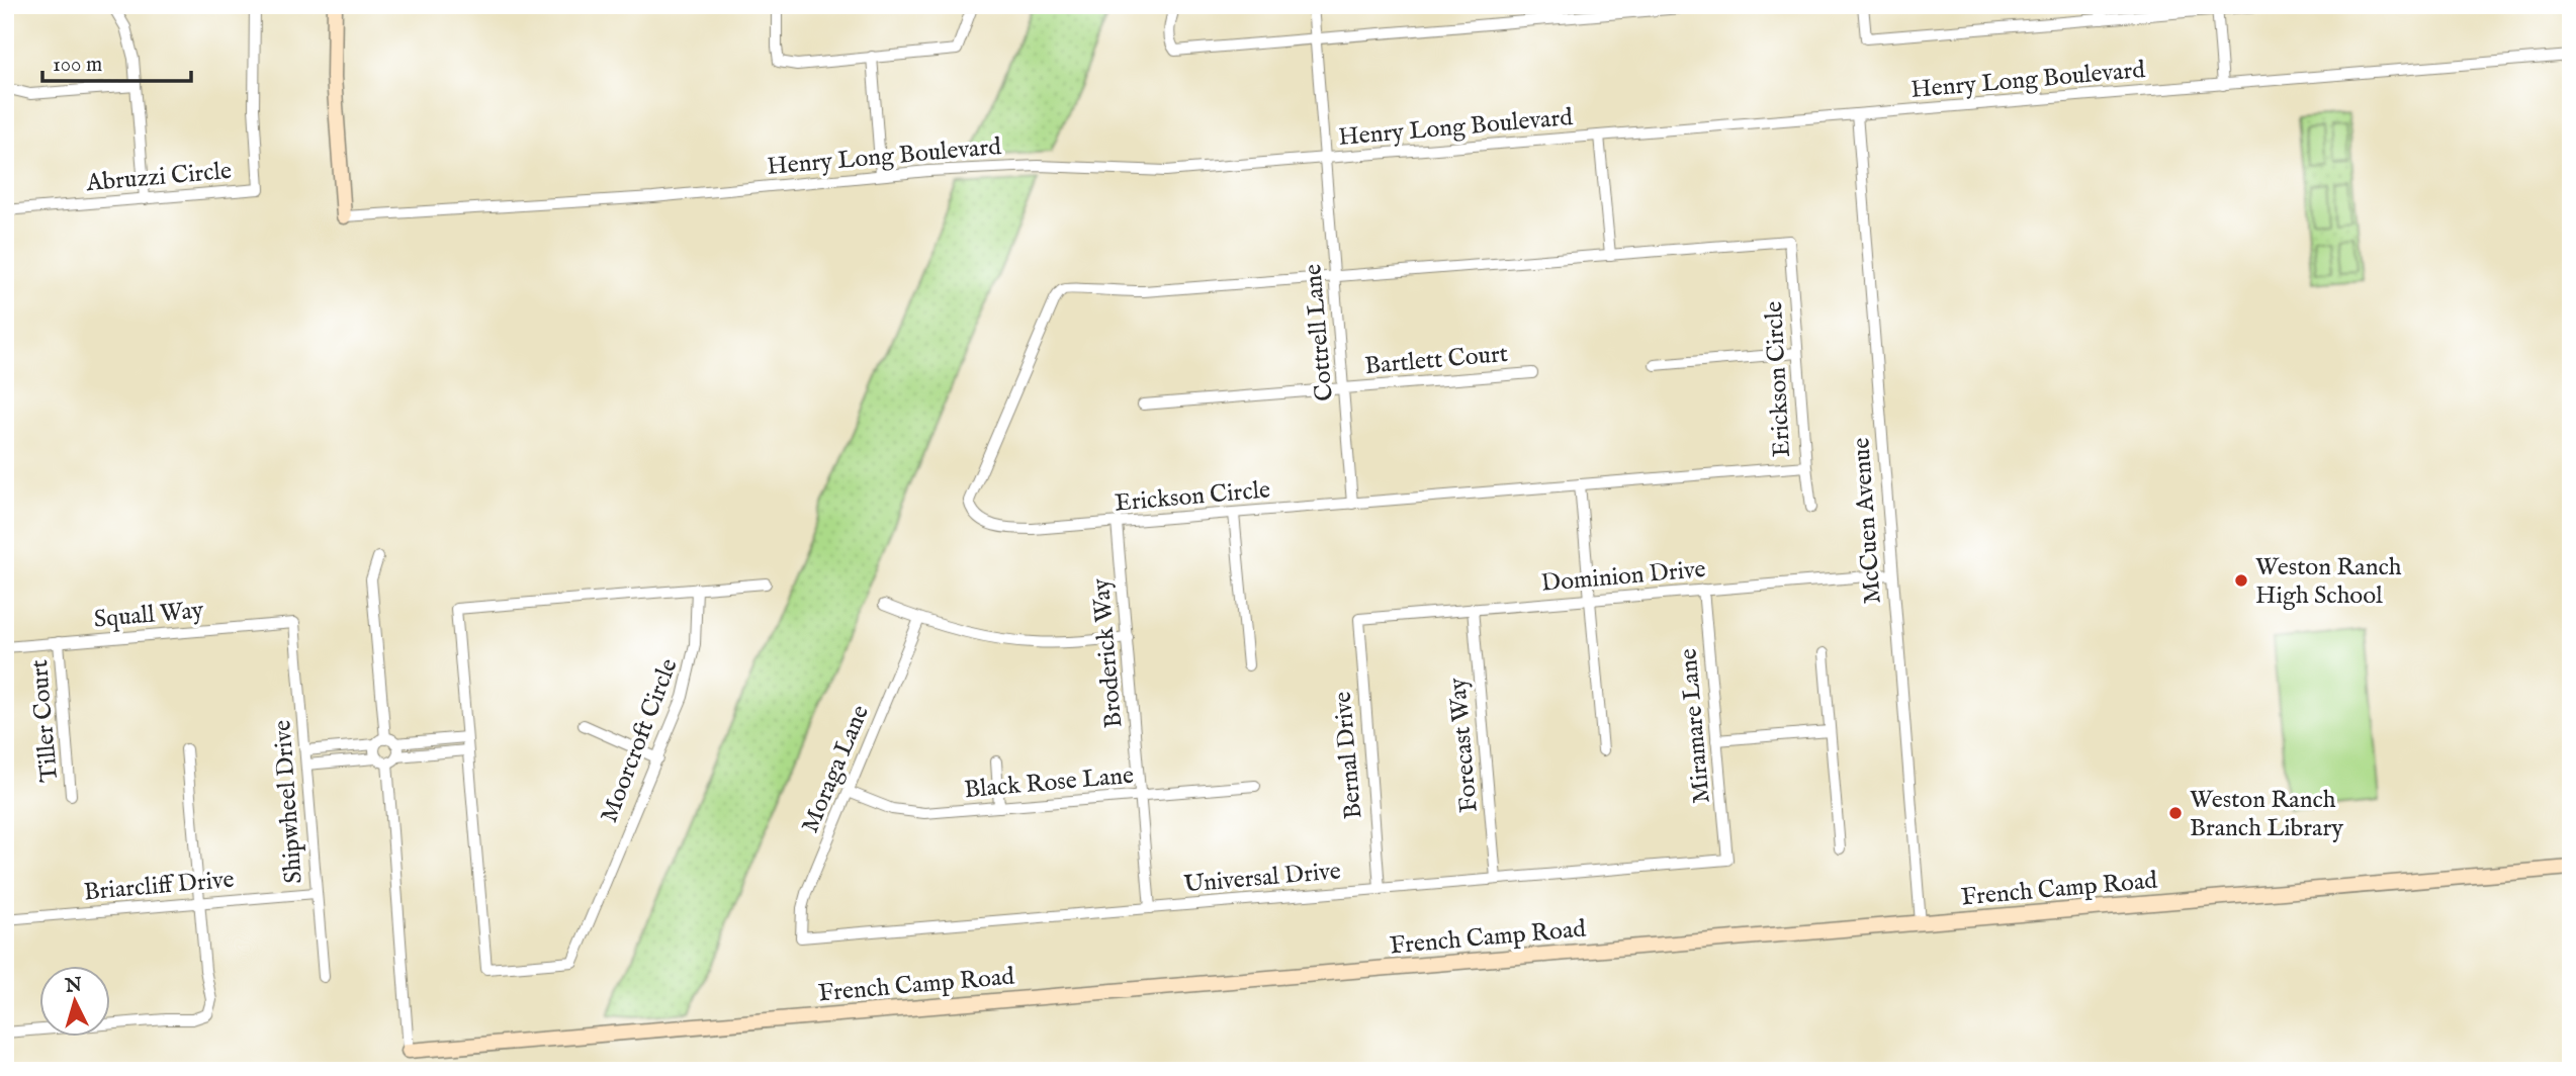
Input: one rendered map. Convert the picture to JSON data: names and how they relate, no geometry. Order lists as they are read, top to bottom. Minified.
{"streets":{"street":["Henry Long Boulevard","Abruzzi Circle","Cottrell Lane","Bartlett Court","Erickson Circle","McCuen Avenue","Dominion Drive","Squall Way","Broderick Way","Tiller Court","Miramare Lane","Moorcroft Circle","Forecast Way","Bernal Drive","Moraga Lane","Black Rose Lane","Shipwheel Drive","Universal Drive","Briarcliff Drive","French Camp Road"]},"crossings":[["Henry Long Boulevard","Cottrell Lane"],["Henry Long Boulevard","McCuen Avenue"],["Cottrell Lane","Bartlett Court"],["Cottrell Lane","Erickson Circle"],["Erickson Circle","Broderick Way"],["McCuen Avenue","Dominion Drive"],["McCuen Avenue","French Camp Road"],["Dominion Drive","Miramare Lane"],["Dominion Drive","Forecast Way"],["Dominion Drive","Bernal Drive"],["Squall Way","Tiller Court"],["Squall Way","Shipwheel Drive"],["Broderick Way","Black Rose Lane"],["Broderick Way","Universal Drive"],["Miramare Lane","Universal Drive"],["Forecast Way","Universal Drive"],["Bernal Drive","Universal Drive"],["Moraga Lane","Black Rose Lane"],["Moraga Lane","Universal Drive"],["Shipwheel Drive","Briarcliff Drive"]],"places":["Weston Ranch High School","Weston Ranch Branch Library"],"scale_bar":"100 m","north":"top"}
